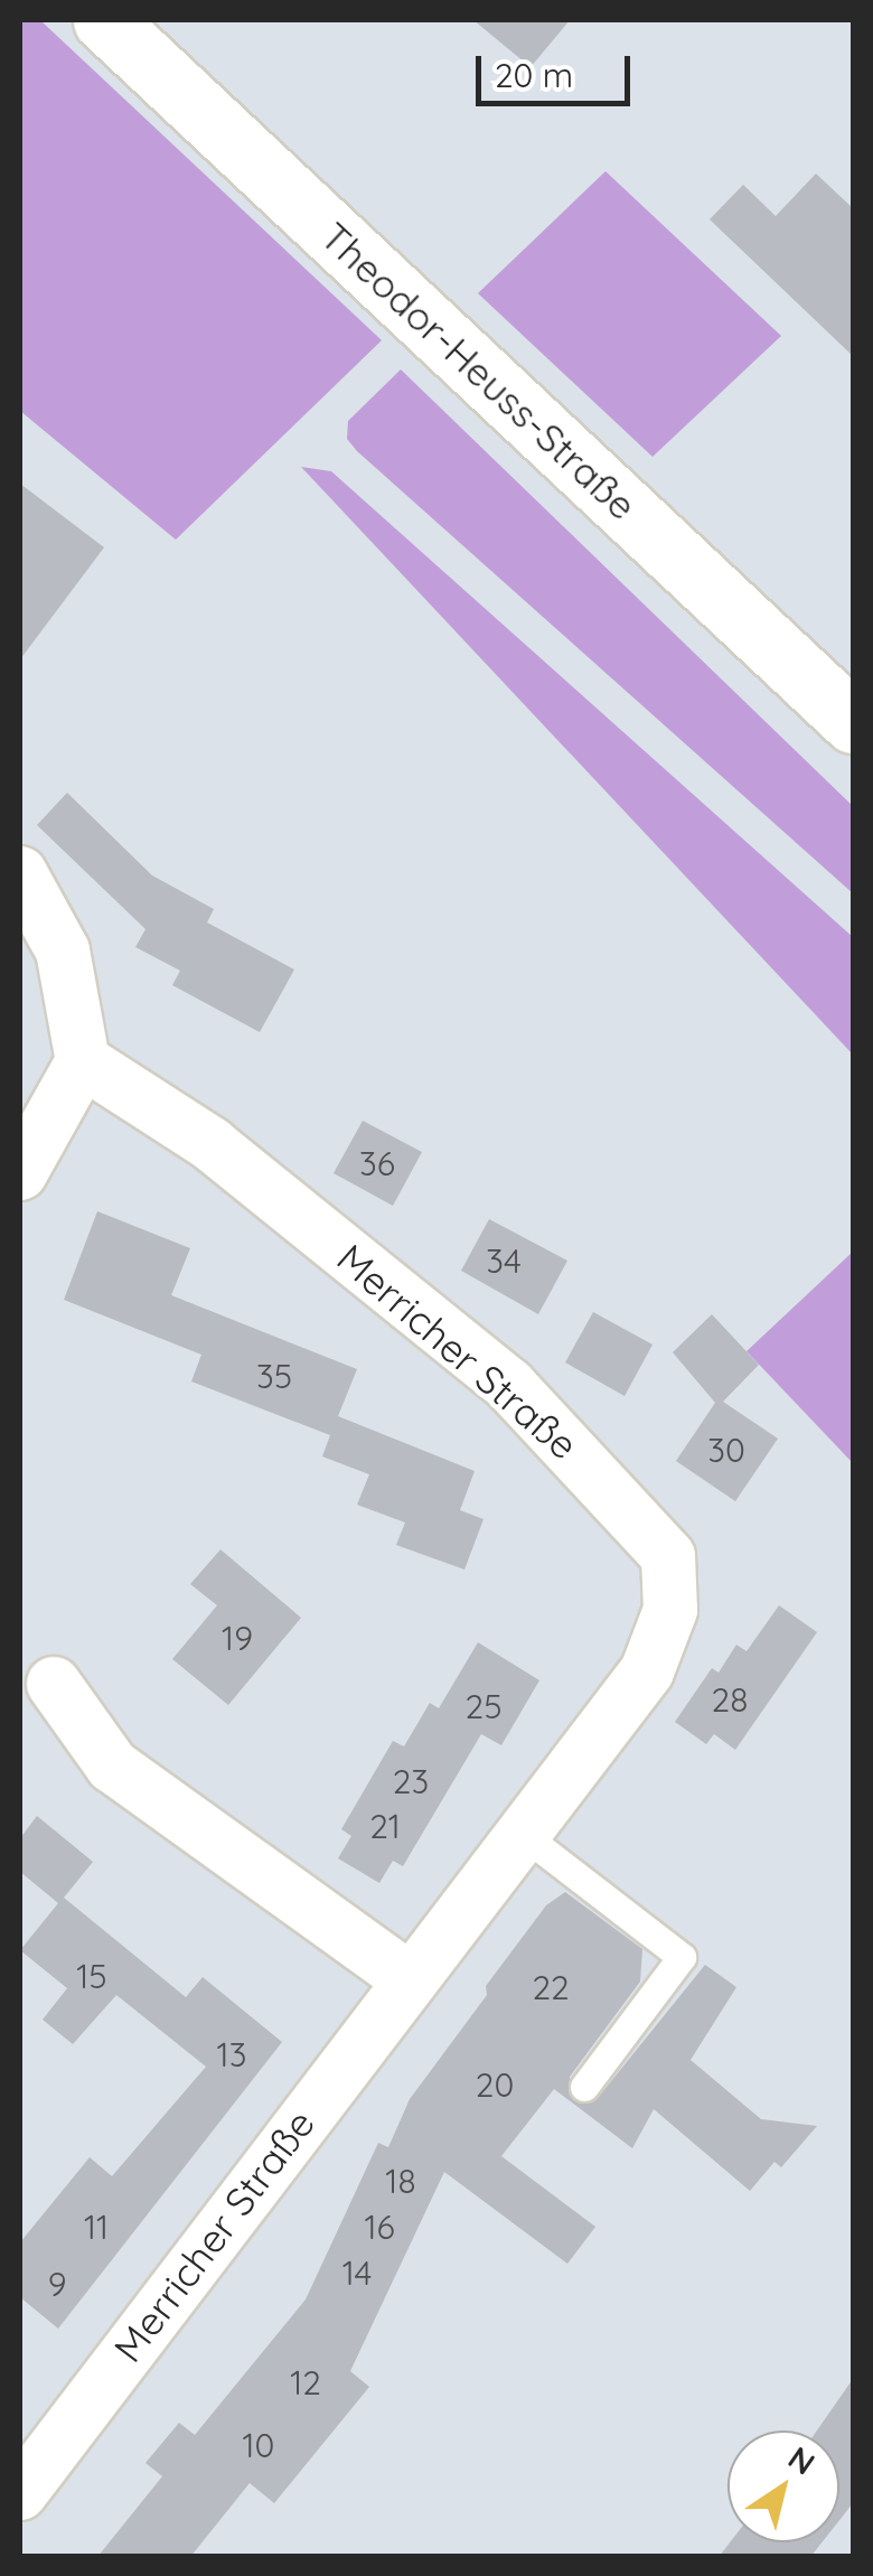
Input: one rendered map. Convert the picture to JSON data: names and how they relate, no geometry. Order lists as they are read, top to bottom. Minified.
{"streets":{"main road":["Theodor-Heuss-Straße"],"street":["Merricher Straße"]},"house_numbers":["36","34","35","30","19","28","25","23","21","15","22","13","20","18","11","16","14","9","12","10"],"scale_bar":"20 m","north":"top right"}
